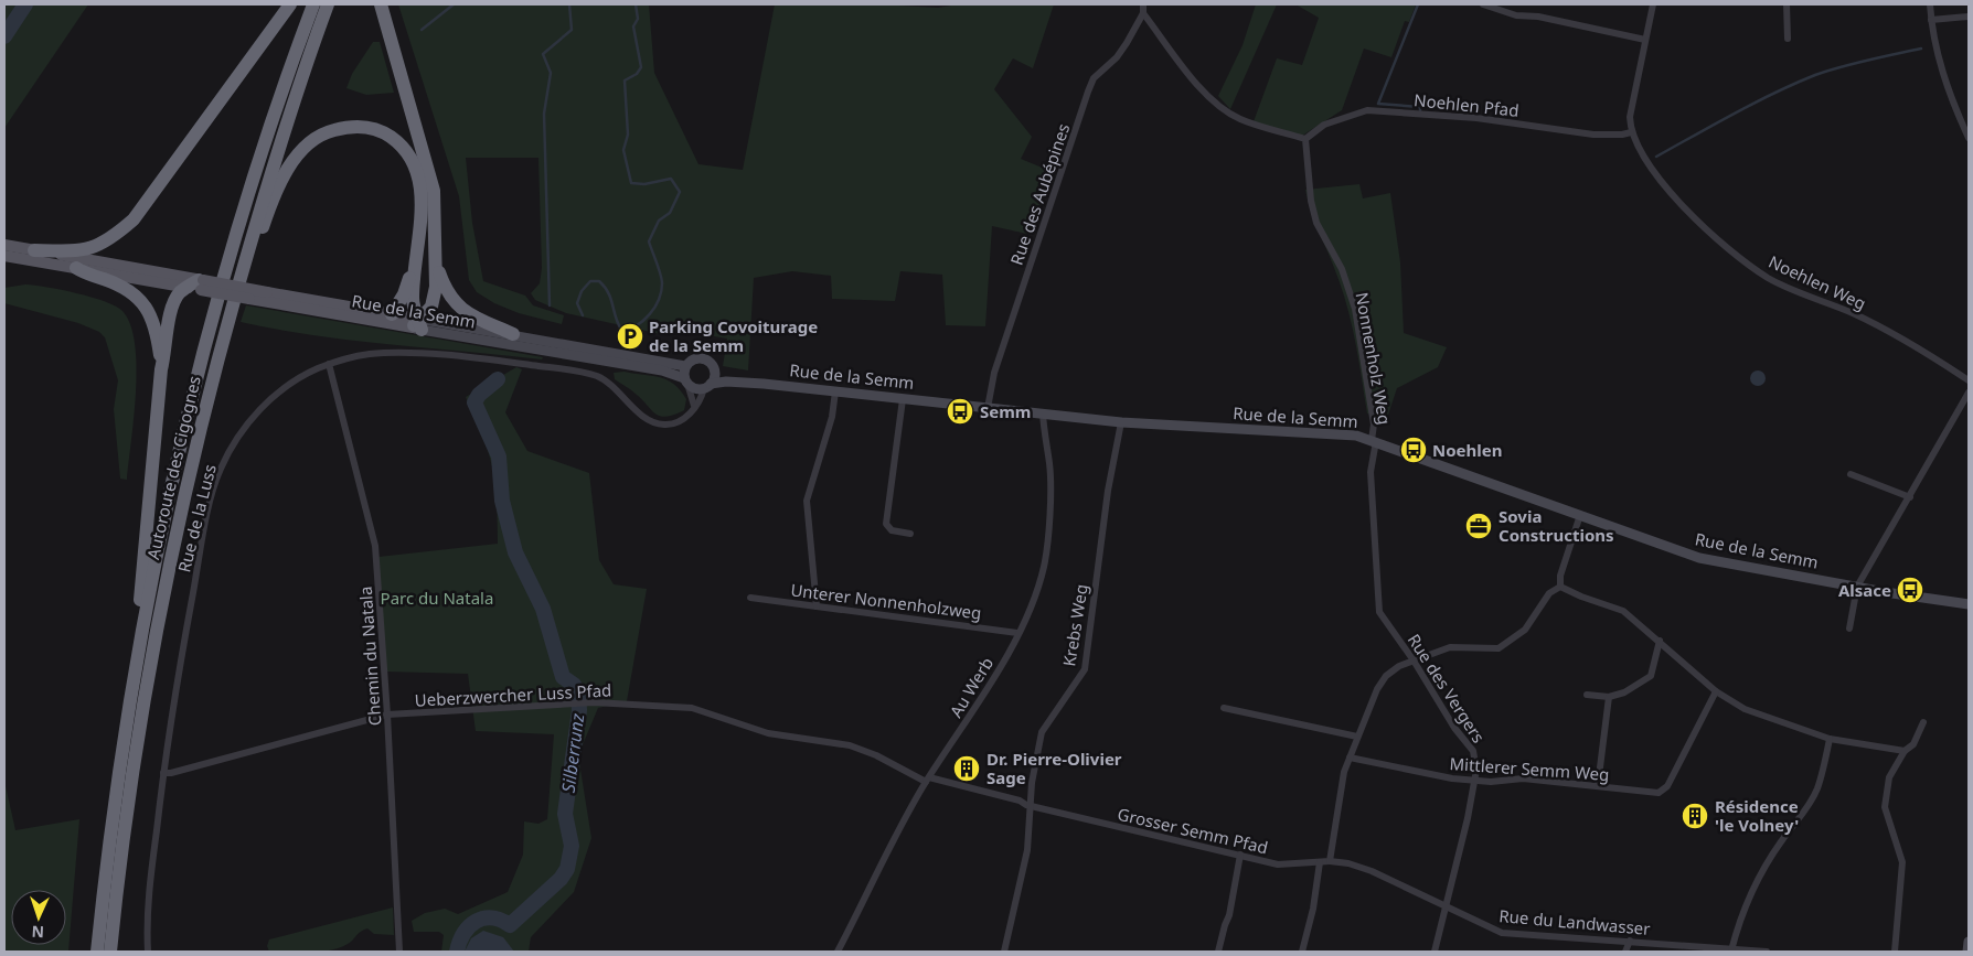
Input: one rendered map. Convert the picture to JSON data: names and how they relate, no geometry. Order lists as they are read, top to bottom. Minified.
{"streets":{"highway":["Autoroute des Cigognes"],"main road":["Rue de la Semm"],"street":["Noehlen Pfad","Rue des Aubépines","Noehlen Weg","Nonnenholz Weg","Rue de la Luss","Unterer Nonnenholzweg","Krebs Weg","Chemin du Natala","Au Werb","Rue des Vergers","Ueberzwercher Luss Pfad","Mittlerer Semm Weg","Grosser Semm Pfad","Rue du Landwasser"]},"crossings":[["Noehlen Pfad","Noehlen Weg"],["Noehlen Pfad","Nonnenholz Weg"],["Rue des Aubépines","Rue de la Semm"],["Rue de la Semm","Nonnenholz Weg"],["Rue de la Semm","Rue de la Luss"],["Rue de la Semm","Krebs Weg"],["Rue de la Semm","Au Werb"],["Rue de la Semm","Rue des Vergers"],["Nonnenholz Weg","Rue des Vergers"],["Rue de la Luss","Chemin du Natala"],["Rue de la Luss","Ueberzwercher Luss Pfad"],["Unterer Nonnenholzweg","Au Werb"],["Krebs Weg","Grosser Semm Pfad"],["Chemin du Natala","Ueberzwercher Luss Pfad"],["Au Werb","Ueberzwercher Luss Pfad"],["Au Werb","Grosser Semm Pfad"],["Rue des Vergers","Mittlerer Semm Weg"],["Rue des Vergers","Rue du Landwasser"],["Ueberzwercher Luss Pfad","Grosser Semm Pfad"],["Grosser Semm Pfad","Rue du Landwasser"]],"water":["Silberrunz"],"parks":["Parc du Natala"],"places":{"parking":["Parking Covoiturage de la Semm"],"bus stop":["Semm","Noehlen","Alsace"],"office":["Sovia Constructions"],"building":["Dr. Pierre-Olivier Sage","Résidence 'le Volney'"]},"north":"bottom"}
